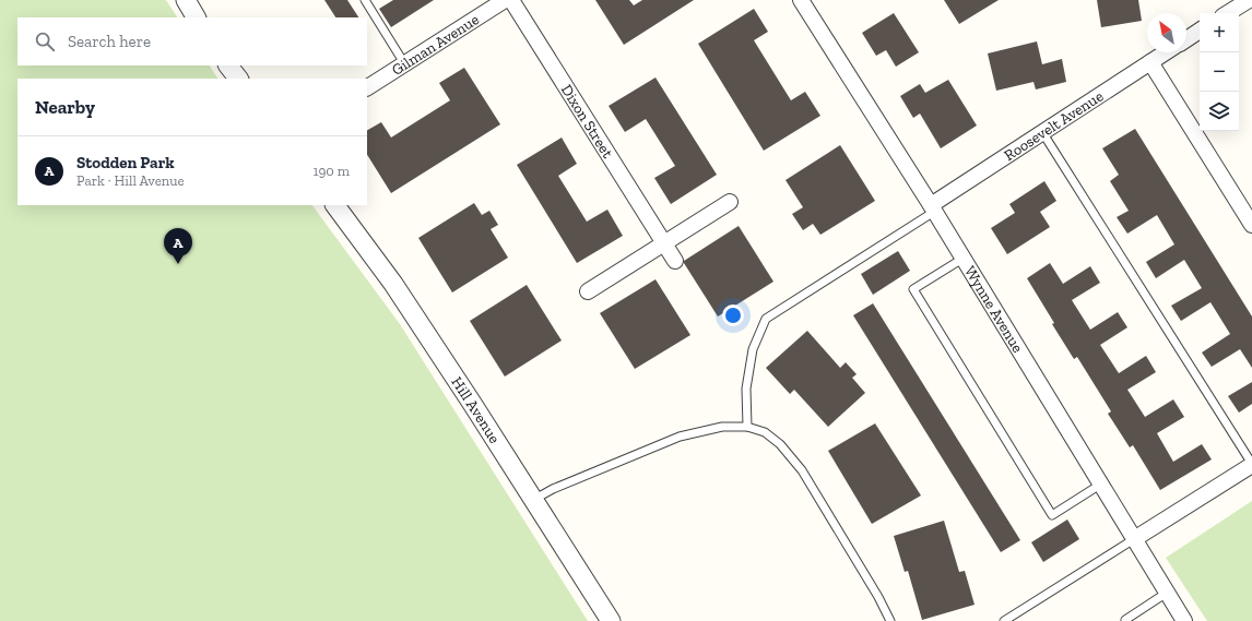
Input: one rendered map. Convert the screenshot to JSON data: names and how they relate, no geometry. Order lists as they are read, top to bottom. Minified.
{"streets":{"street":["Gilman Avenue","Dixon Street","Roosevelt Avenue","Wynne Avenue","Hill Avenue"]},"crossings":[["Roosevelt Avenue","Wynne Avenue"]],"north":"top left","page":{"map_buttons":["+","−"],"search":"Search here","heading":"Nearby","list":[{"mark":"A","name":"Stodden Park","note":"Park · Hill Avenue","value":"190 m"}],"pins":"A"}}
